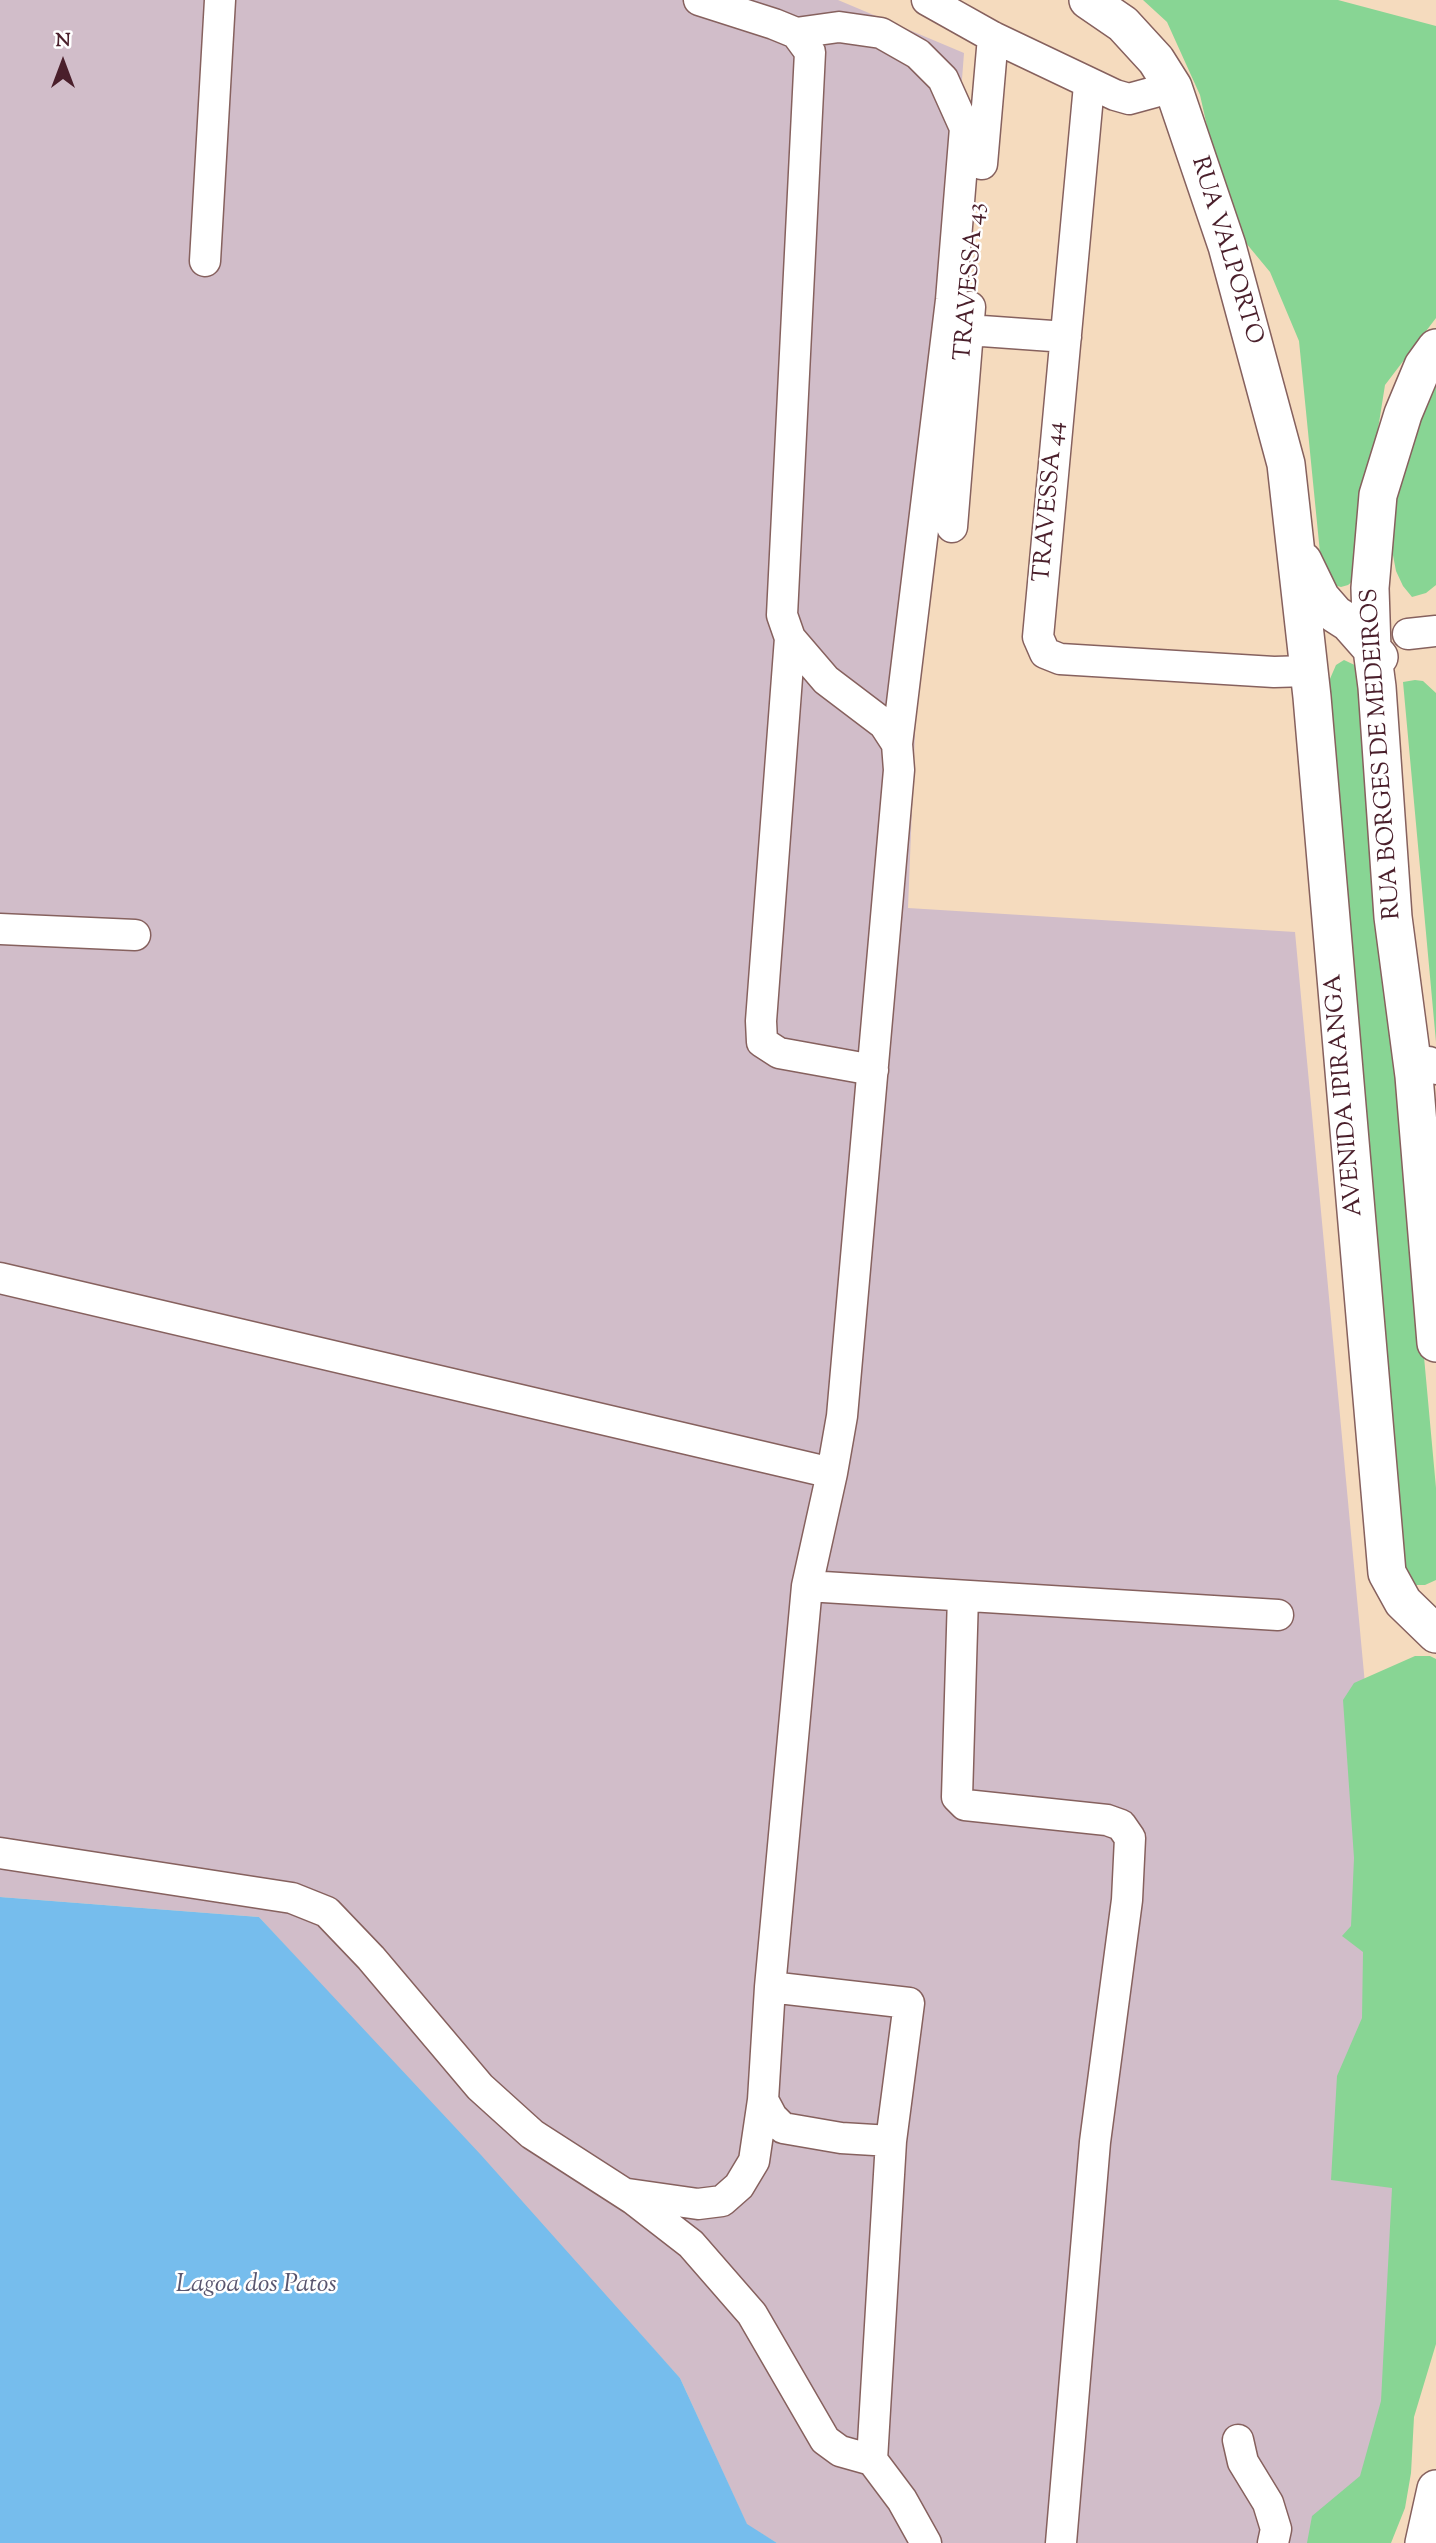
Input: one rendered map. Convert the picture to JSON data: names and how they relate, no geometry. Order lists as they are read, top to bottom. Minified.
{"streets":{"main road":["RUA VALPORTO","RUA BORGES DE MEDEIROS","AVENIDA IPIRANGA"],"street":["TRAVESSA 43","TRAVESSA 44"]},"crossings":[["RUA VALPORTO","AVENIDA IPIRANGA"],["TRAVESSA 44","RUA BORGES DE MEDEIROS"],["TRAVESSA 44","AVENIDA IPIRANGA"],["RUA BORGES DE MEDEIROS","AVENIDA IPIRANGA"]],"water":["Lagoa dos Patos"],"north":"top"}
